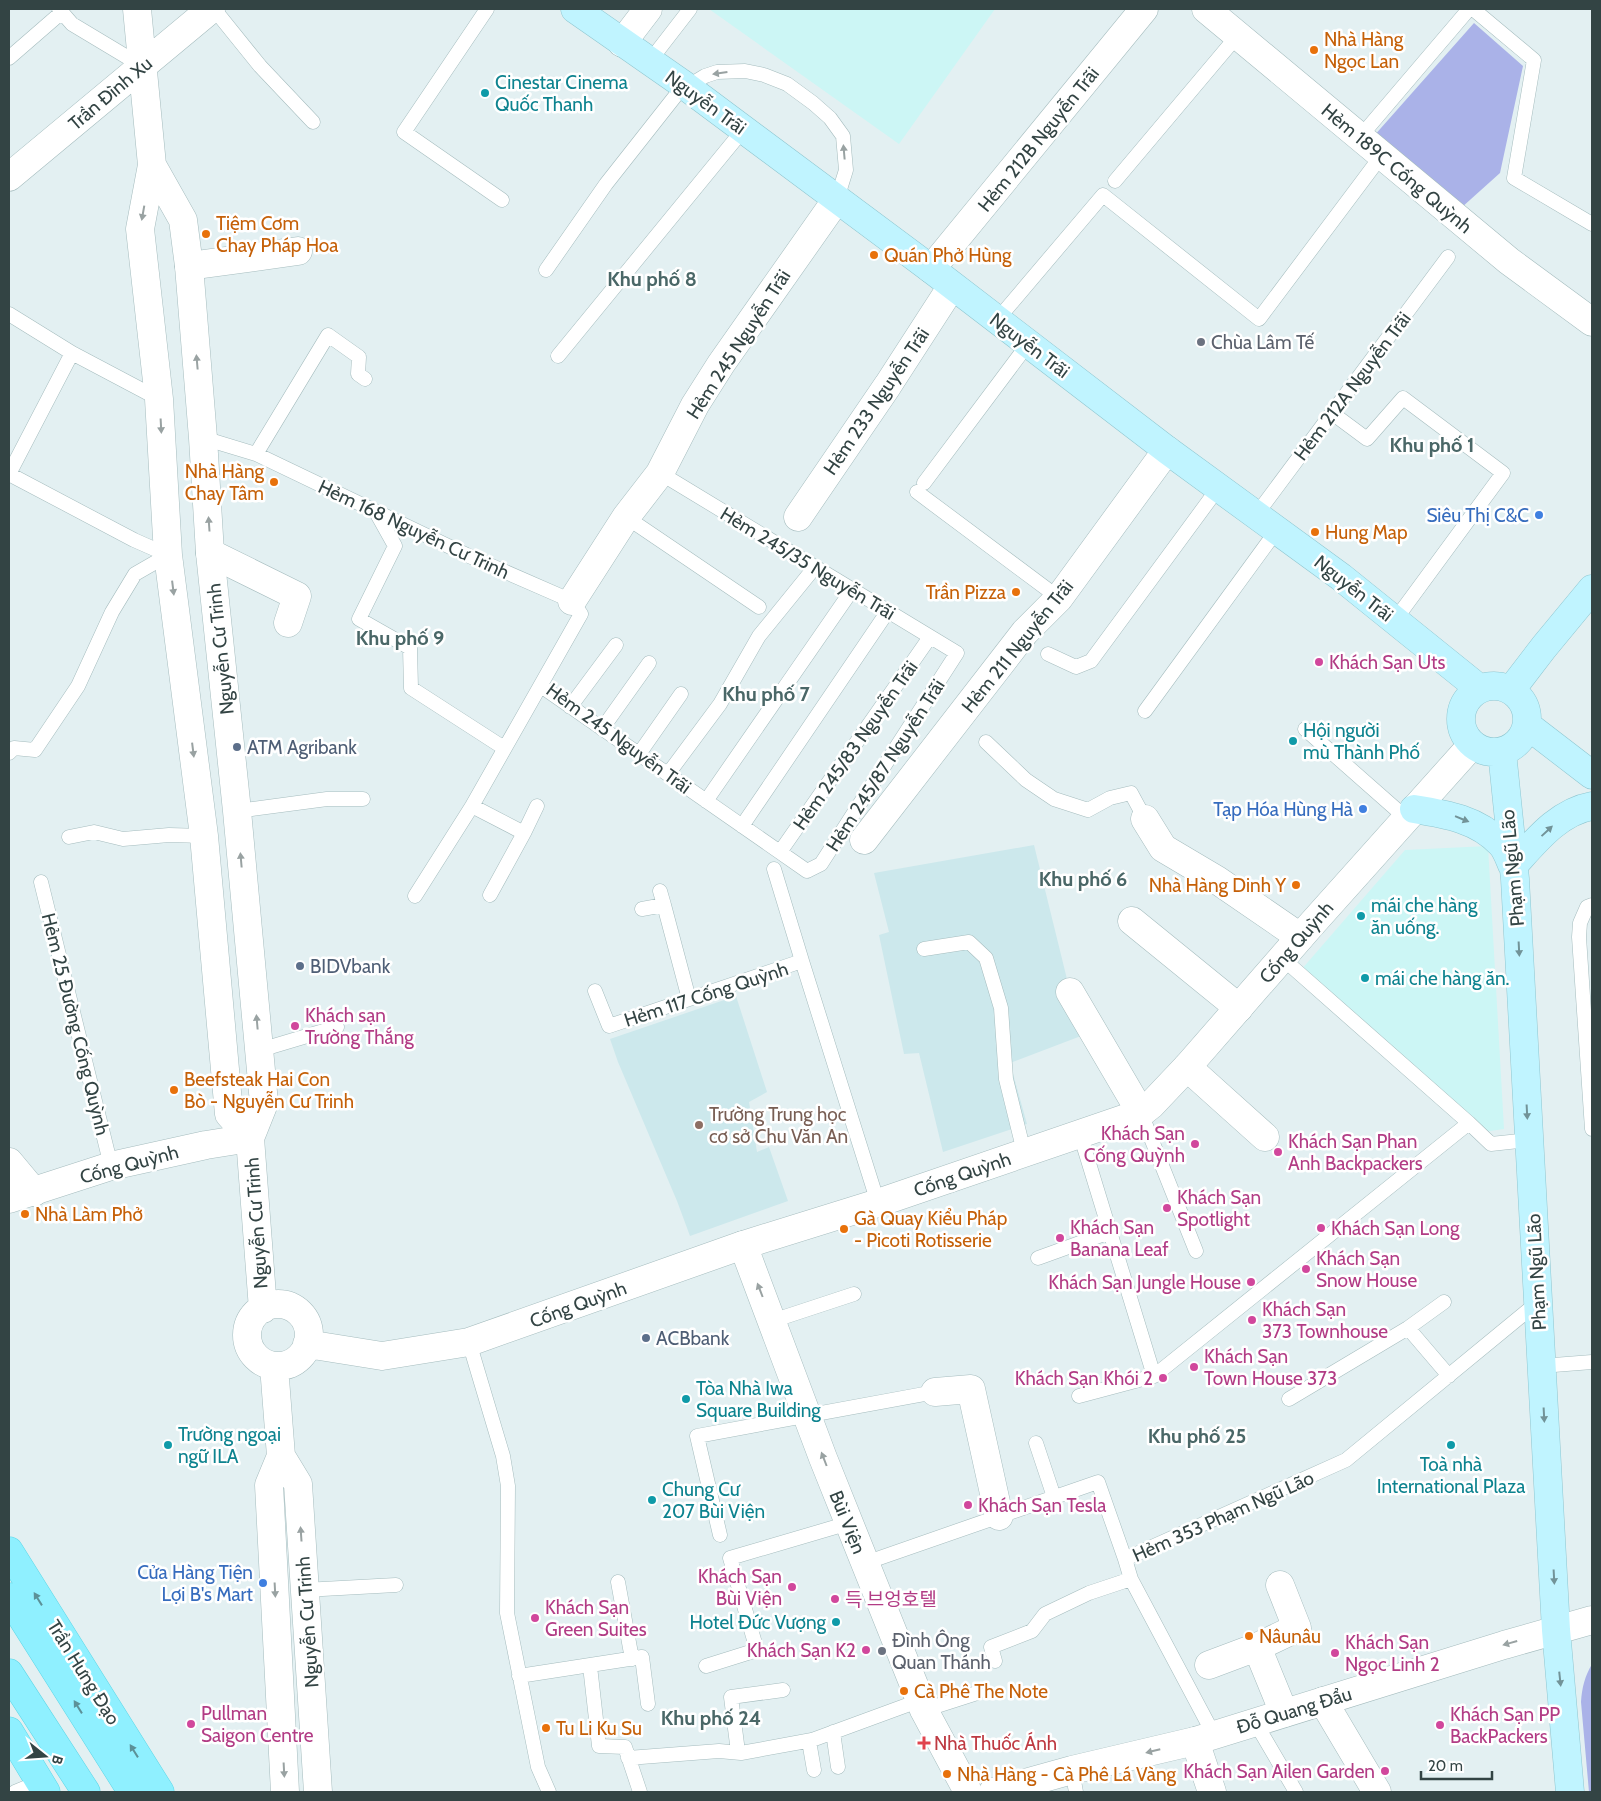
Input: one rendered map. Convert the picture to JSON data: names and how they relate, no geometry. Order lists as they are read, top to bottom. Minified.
{"streets":{"main road":["Nguyễn Trãi","Phạm Ngũ Lão","Trần Hưng Đạo"],"street":["Trần Ðình Xu","Hẻm 212B Nguyễn Trãi","Hẻm 189C Cống Quỳnh","Hẻm 245 Nguyễn Trãi","Hẻm 233 Nguyễn Trãi","Hẻm 211 Nguyễn Trãi","Nguyễn Cư Trinh","Cống Quỳnh","Bùi Viện","Ðỗ Quang Ðẩu"],"lane":["Hẻm 212A Nguyễn Trãi","Hẻm 168 Nguyễn Cư Trinh","Hẻm 245/35 Nguyễn Trãi","Hẻm 245/83 Nguyễn Trãi","Hẻm 245/87 Nguyễn Trãi","Hẻm 117 Cống Quỳnh","Hẻm 25 Đường Cống Quỳnh","Hẻm 353 Phạm Ngũ Lão"]},"crossings":[["Trần Ðình Xu","Nguyễn Cư Trinh"],["Nguyễn Trãi","Hẻm 212B Nguyễn Trãi"],["Nguyễn Trãi","Hẻm 245 Nguyễn Trãi"],["Nguyễn Trãi","Hẻm 212A Nguyễn Trãi"],["Nguyễn Trãi","Hẻm 233 Nguyễn Trãi"],["Nguyễn Trãi","Hẻm 211 Nguyễn Trãi"],["Nguyễn Trãi","Phạm Ngũ Lão"],["Nguyễn Trãi","Cống Quỳnh"],["Hẻm 245 Nguyễn Trãi","Hẻm 168 Nguyễn Cư Trinh"],["Hẻm 245 Nguyễn Trãi","Hẻm 245/35 Nguyễn Trãi"],["Hẻm 245 Nguyễn Trãi","Hẻm 245/83 Nguyễn Trãi"],["Hẻm 245 Nguyễn Trãi","Hẻm 245/87 Nguyễn Trãi"],["Hẻm 168 Nguyễn Cư Trinh","Nguyễn Cư Trinh"],["Hẻm 245/35 Nguyễn Trãi","Hẻm 245/83 Nguyễn Trãi"],["Hẻm 245/35 Nguyễn Trãi","Hẻm 245/87 Nguyễn Trãi"],["Nguyễn Cư Trinh","Cống Quỳnh"],["Phạm Ngũ Lão","Cống Quỳnh"],["Phạm Ngũ Lão","Hẻm 353 Phạm Ngũ Lão"],["Phạm Ngũ Lão","Ðỗ Quang Ðẩu"],["Cống Quỳnh","Hẻm 117 Cống Quỳnh"],["Cống Quỳnh","Hẻm 25 Đường Cống Quỳnh"],["Cống Quỳnh","Bùi Viện"]],"one_way":["Phạm Ngũ Lão","Ðỗ Quang Ðẩu"],"districts":["Khu phố 8","Khu phố 1","Khu phố 9","Khu phố 7","Khu phố 6","Khu phố 25","Khu phố 24"],"places":{"other":["Nhà Hàng Ngọc Lan","Cinestar Cinema Quốc Thanh","Tiệm Cơm Chay Pháp Hoa","Quán Phở Hùng","Chùa Lâm Tế","Nhà Hàng Chay Tâm","Siêu Thị C&C","Hung Map","Trần Pizza","Khách Sạn Uts","Hội người mù Thành Phố","ATM Agribank","Tạp Hóa Hùng Hà","Nhà Hàng Dinh Y","mái che hàng ăn uống.","BIDVbank","mái che hàng ăn.","Khách sạn Trường Thắng","Beefsteak Hai Con Bò - Nguyễn Cư Trinh","Trường Trung học cơ sở Chu Văn An","Khách Sạn Cống Quỳnh","Khách Sạn Phan Anh Backpackers","Khách Sạn Spotlight","Nhà Làm Phở","Khách Sạn Long","Gà Quay Kiểu Pháp - Picoti Rotisserie","Khách Sạn Banana Leaf","Khách Sạn Snow House","Khách Sạn Jungle House","Khách Sạn 373 Townhouse","ACBbank","Khách Sạn Town House 373","Khách Sạn Khói 2","Tòa Nhà Iwa Square Building","Trường ngoại ngữ ILA","Toà nhà International Plaza","Chung Cư 207 Bùi Viện","Khách Sạn Tesla","Cửa Hàng Tiện Lợi B's Mart","Khách Sạn Bùi Viện","득 브엉호텔","Khách Sạn Green Suites","Hotel Đức Vượng","Nâunâu","Khách Sạn K2","Đình Ông Quan Thánh","Khách Sạn Ngọc Linh 2","Cà Phê The Note","Pullman Saigon Centre","Khách Sạn PP BackPackers","Tu Li Ku Su","Khách Sạn Ailen Garden","Nhà Hàng - Cà Phê Lá Vàng"],"health":["Nhà Thuốc Ánh"]},"scale_bar":"20 m","north":"right"}
